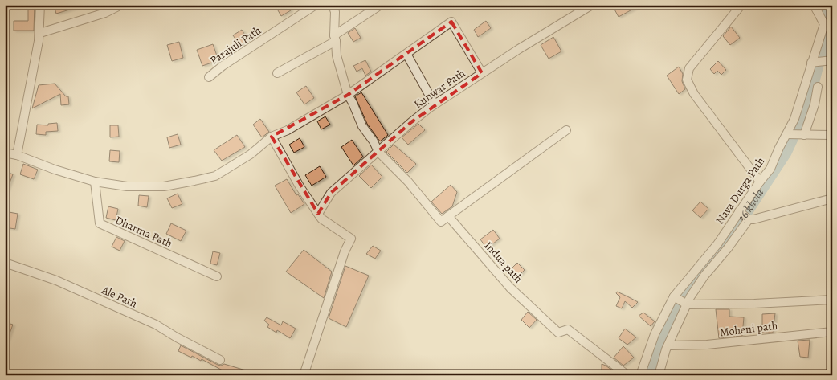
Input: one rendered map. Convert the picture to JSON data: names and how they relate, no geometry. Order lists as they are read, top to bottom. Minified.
{"streets":{"street":["Parajuli Path","Kunwar Path","Nava Durga Path","Dharma Path","Indua path","Ale Path","Moheni path"]},"water":["36 khola"]}
